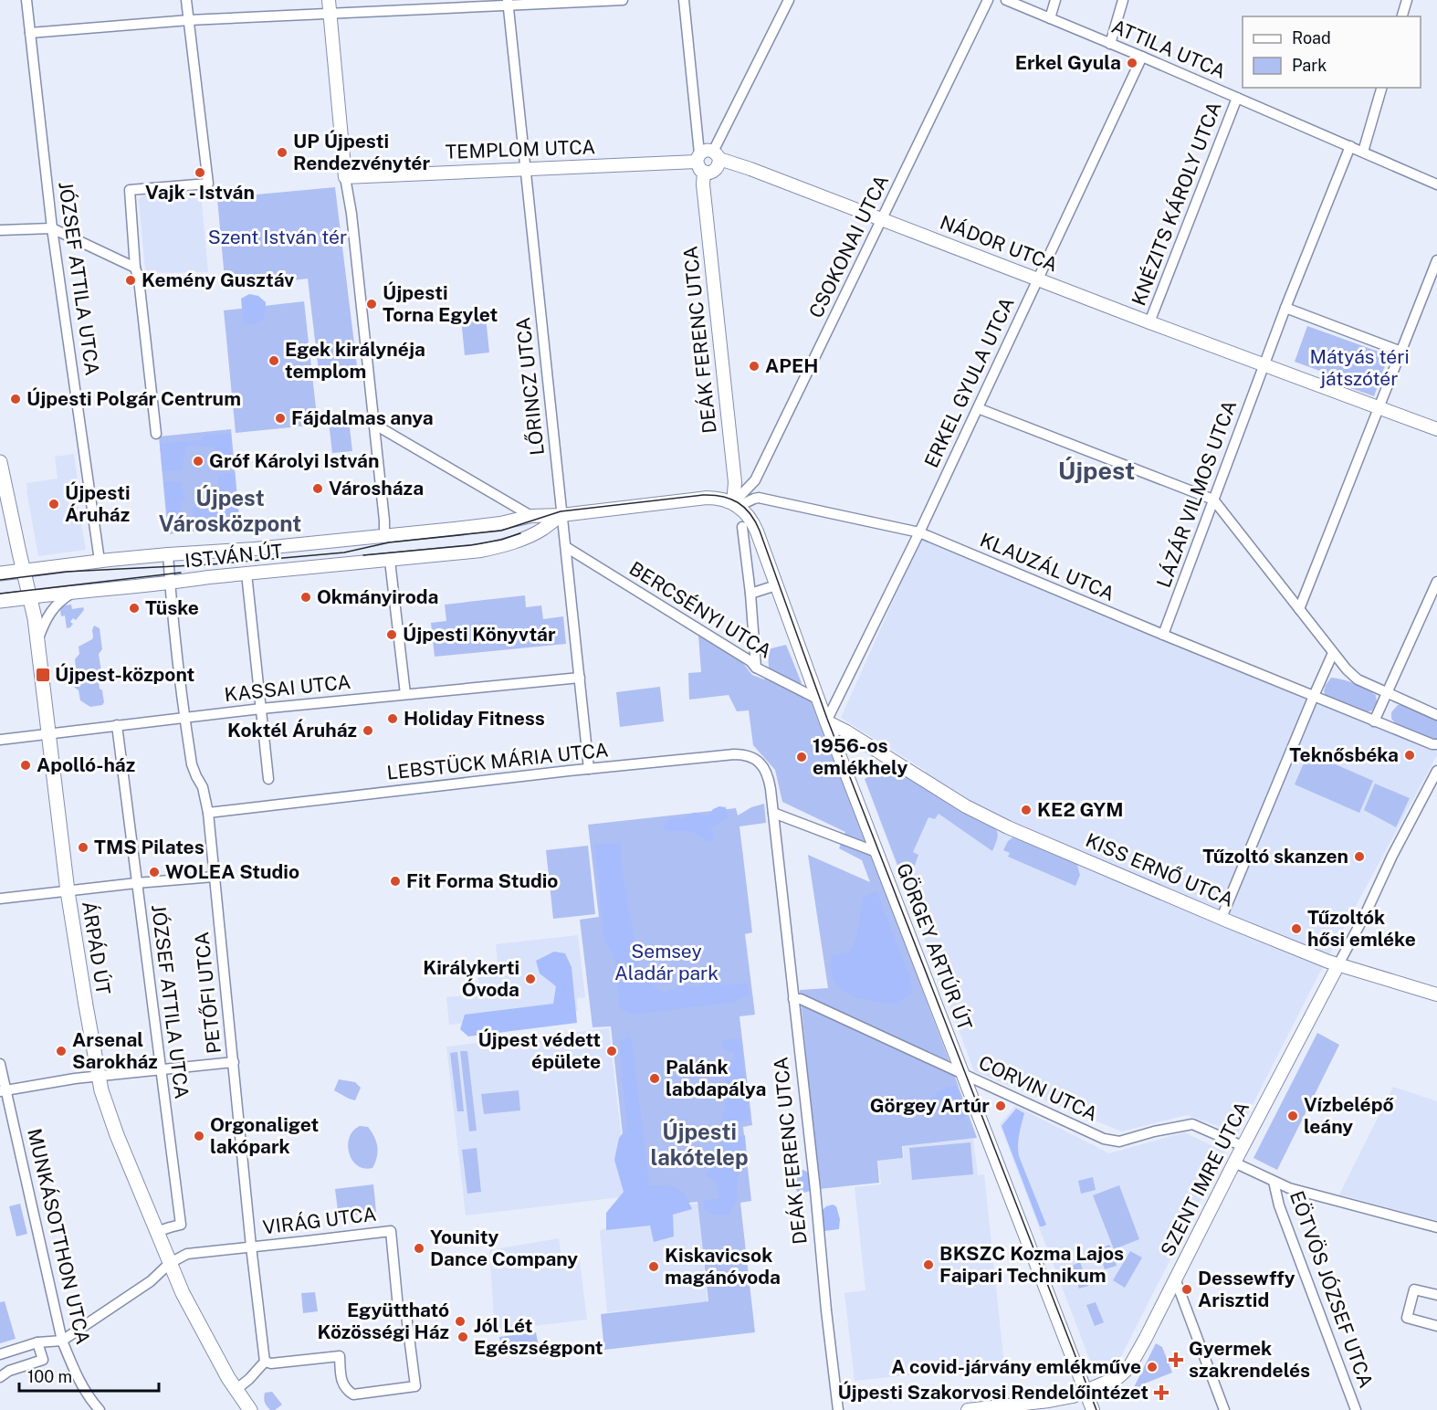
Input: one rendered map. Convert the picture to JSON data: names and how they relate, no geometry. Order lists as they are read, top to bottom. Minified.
{"streets":{"main road":["ISTVÁN ÚT","ÁRPÁD ÚT"],"street":["ATTILA UTCA","TEMPLOM UTCA","KNÉZITS KÁROLY UTCA","NÁDOR UTCA","CSOKONAI UTCA","JÓZSEF ATTILA UTCA","DEÁK FERENC UTCA","ERKEL GYULA UTCA","LŐRINCZ UTCA","LÁZÁR VILMOS UTCA","KLAUZÁL UTCA","BERCSÉNYI UTCA","KASSAI UTCA","LEBSTÜCK MÁRIA UTCA","KISS ERNŐ UTCA","GÖRGEY ARTÚR ÚT","PETŐFI UTCA","CORVIN UTCA","SZENT IMRE UTCA","VIRÁG UTCA","MUNKÁSOTTHON UTCA","EÖTVÖS JÓZSEF UTCA"]},"crossings":[["ATTILA UTCA","KNÉZITS KÁROLY UTCA"],["ATTILA UTCA","ERKEL GYULA UTCA"],["TEMPLOM UTCA","NÁDOR UTCA"],["TEMPLOM UTCA","DEÁK FERENC UTCA"],["TEMPLOM UTCA","LŐRINCZ UTCA"],["KNÉZITS KÁROLY UTCA","NÁDOR UTCA"],["NÁDOR UTCA","CSOKONAI UTCA"],["NÁDOR UTCA","DEÁK FERENC UTCA"],["NÁDOR UTCA","ERKEL GYULA UTCA"],["NÁDOR UTCA","LÁZÁR VILMOS UTCA"],["CSOKONAI UTCA","DEÁK FERENC UTCA"],["CSOKONAI UTCA","ISTVÁN ÚT"],["CSOKONAI UTCA","GÖRGEY ARTÚR ÚT"],["JÓZSEF ATTILA UTCA","ISTVÁN ÚT"],["JÓZSEF ATTILA UTCA","KASSAI UTCA"],["JÓZSEF ATTILA UTCA","ÁRPÁD ÚT"],["DEÁK FERENC UTCA","ISTVÁN ÚT"],["DEÁK FERENC UTCA","LEBSTÜCK MÁRIA UTCA"],["DEÁK FERENC UTCA","GÖRGEY ARTÚR ÚT"],["DEÁK FERENC UTCA","CORVIN UTCA"],["ERKEL GYULA UTCA","KLAUZÁL UTCA"],["ERKEL GYULA UTCA","KISS ERNŐ UTCA"],["ERKEL GYULA UTCA","GÖRGEY ARTÚR ÚT"],["LŐRINCZ UTCA","ISTVÁN ÚT"],["LŐRINCZ UTCA","BERCSÉNYI UTCA"],["LŐRINCZ UTCA","KASSAI UTCA"],["LŐRINCZ UTCA","LEBSTÜCK MÁRIA UTCA"],["LÁZÁR VILMOS UTCA","KLAUZÁL UTCA"],["ISTVÁN ÚT","GÖRGEY ARTÚR ÚT"],["ISTVÁN ÚT","ÁRPÁD ÚT"],["ISTVÁN ÚT","PETŐFI UTCA"],["BERCSÉNYI UTCA","GÖRGEY ARTÚR ÚT"],["KASSAI UTCA","ÁRPÁD ÚT"],["KASSAI UTCA","PETŐFI UTCA"],["LEBSTÜCK MÁRIA UTCA","PETŐFI UTCA"],["KISS ERNŐ UTCA","GÖRGEY ARTÚR ÚT"],["KISS ERNŐ UTCA","SZENT IMRE UTCA"],["GÖRGEY ARTÚR ÚT","CORVIN UTCA"],["GÖRGEY ARTÚR ÚT","SZENT IMRE UTCA"],["ÁRPÁD ÚT","VIRÁG UTCA"],["PETŐFI UTCA","VIRÁG UTCA"],["CORVIN UTCA","SZENT IMRE UTCA"],["VIRÁG UTCA","MUNKÁSOTTHON UTCA"]],"districts":["Újpest","Újpest Városközpont","Újpesti lakótelep"],"parks":["Szent István tér","Mátyás téri játszótér","Semsey Aladár park"],"places":{"other":["Erkel Gyula","UP Újpesti Rendezvénytér","Vajk - István","Kemény Gusztáv","Újpesti Torna Egylet","Egek királynéja templom","APEH","Újpesti Polgár Centrum","Fájdalmas anya","Gróf Károlyi István","Városháza","Újpesti Áruház","Okmányiroda","Tüske","Újpesti Könyvtár","Holiday Fitness","Koktél Áruház","Teknősbéka","1956-os emlékhely","Apolló-ház","KE2 GYM","TMS Pilates","Tűzoltó skanzen","WOLEA Studio","Fit Forma Studio","Tűzoltók hősi emléke","Királykerti Óvoda","Arsenal Sarokház","Újpest védett épülete","Palánk labdapálya","Görgey Artúr","Vízbelépő leány","Orgonaliget lakópark","Younity Dance Company","BKSZC Kozma Lajos Faipari Technikum","Kiskavicsok magánóvoda","Dessewffy Arisztid","Együttható Közösségi Ház","Jól Lét Egészségpont","A covid-járvány emlékműve"],"transit":["Újpest-központ"],"health":["Gyermek szakrendelés","Újpesti Szakorvosi Rendelőintézet"]},"legend":["Road","Park"],"scale_bar":"100 m"}
